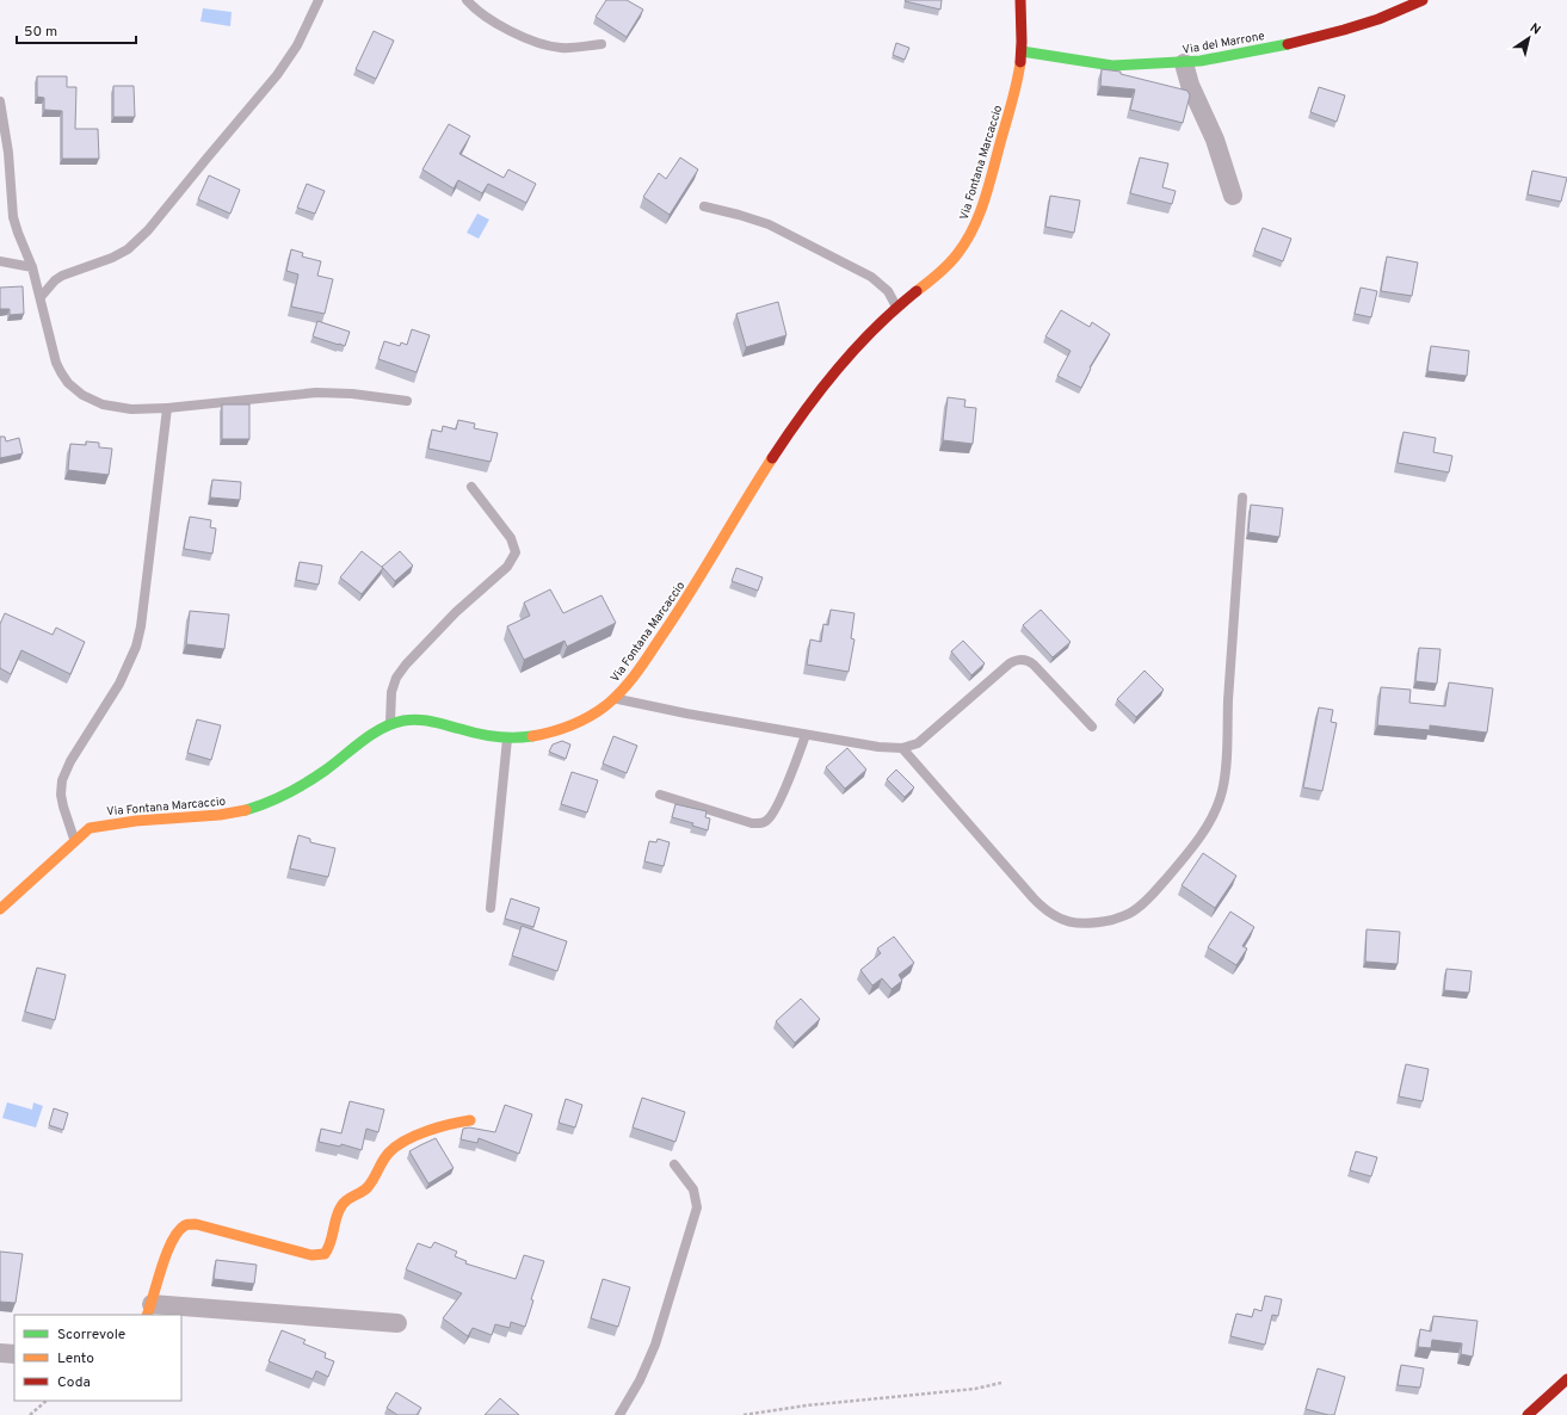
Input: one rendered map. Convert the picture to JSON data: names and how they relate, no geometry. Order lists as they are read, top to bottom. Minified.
{"streets":{"street":["Via del Marrone","Via Fontana Marcaccio"]},"crossings":[["Via del Marrone","Via Fontana Marcaccio"]],"legend":["Scorrevole","Lento","Coda"],"scale_bar":"50 m","north":"top right"}
